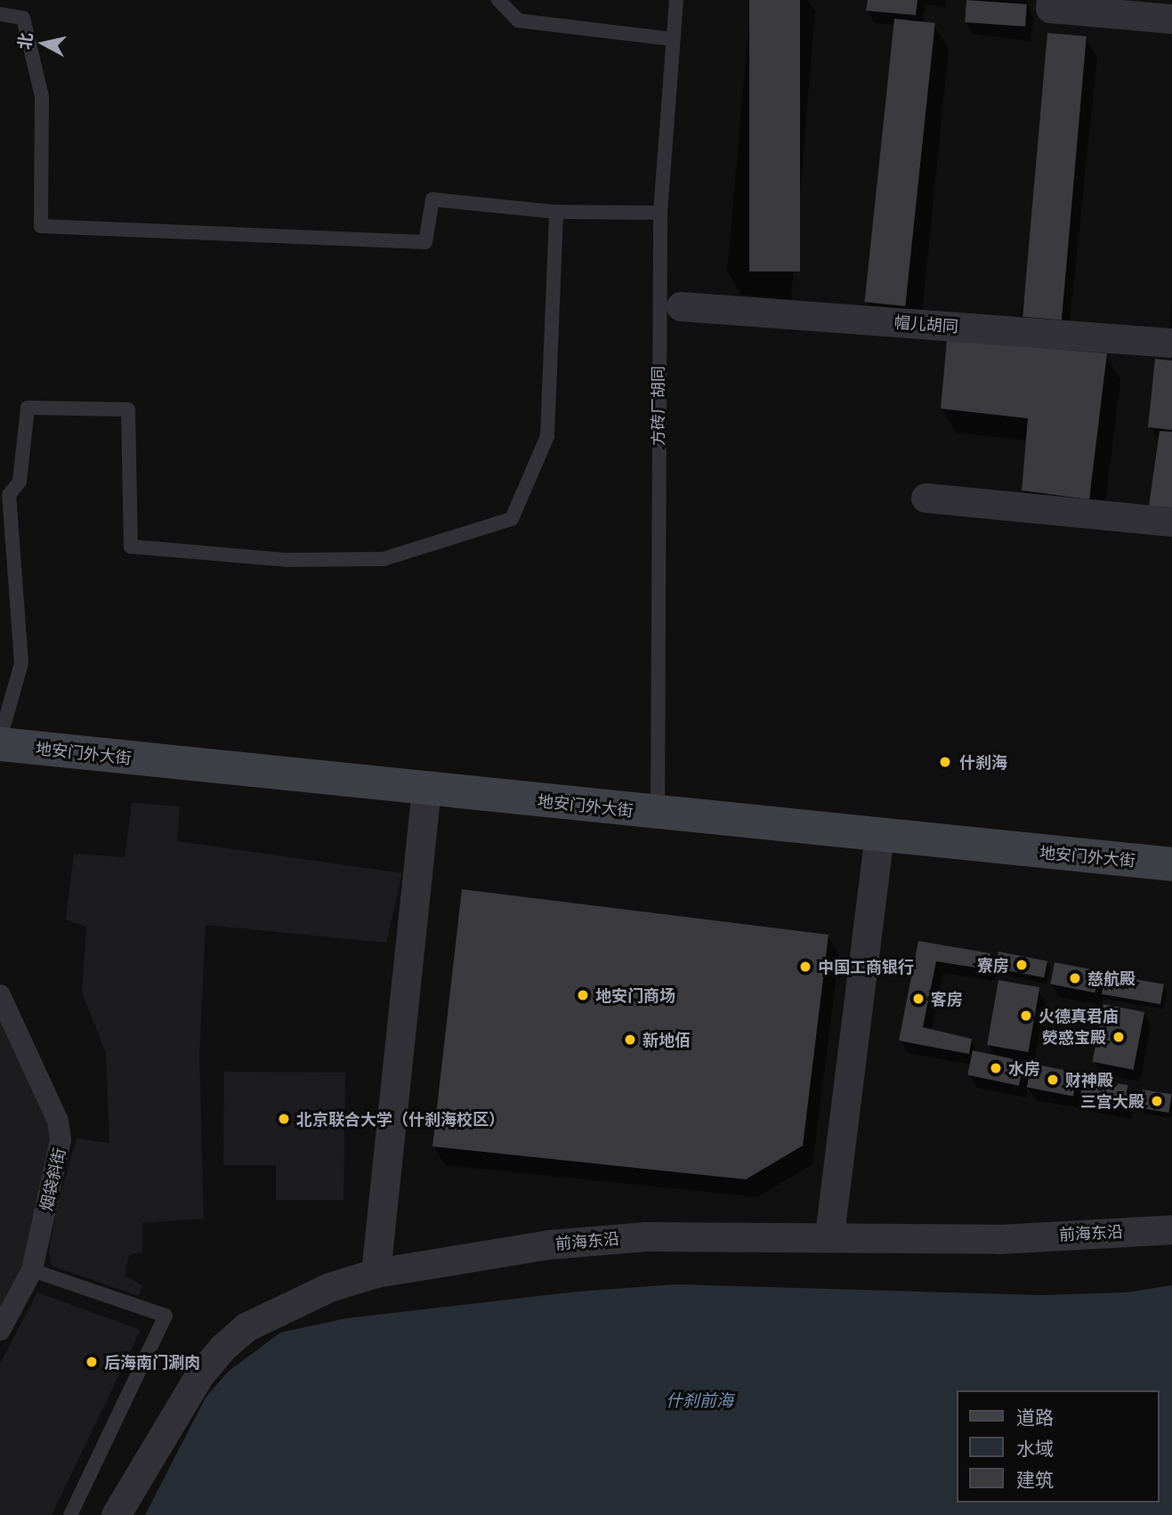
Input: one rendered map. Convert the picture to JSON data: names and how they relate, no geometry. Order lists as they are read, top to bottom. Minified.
{"streets":{"main road":["地安门外大街"],"street":["帽儿胡同","烟袋斜街","前海东沿"],"lane":["方砖厂胡同"]},"crossings":[["方砖厂胡同","地安门外大街"]],"water":["什刹前海"],"places":["什刹海","寮房","中国工商银行","慈航殿","地安门商场","客房","火德真君庙","熒惑宝殿","新地佰","水房","财神殿","三宫大殿","北京联合大学（什刹海校区）","后海南门涮肉"],"legend":["道路","水域","建筑"],"north":"left"}
